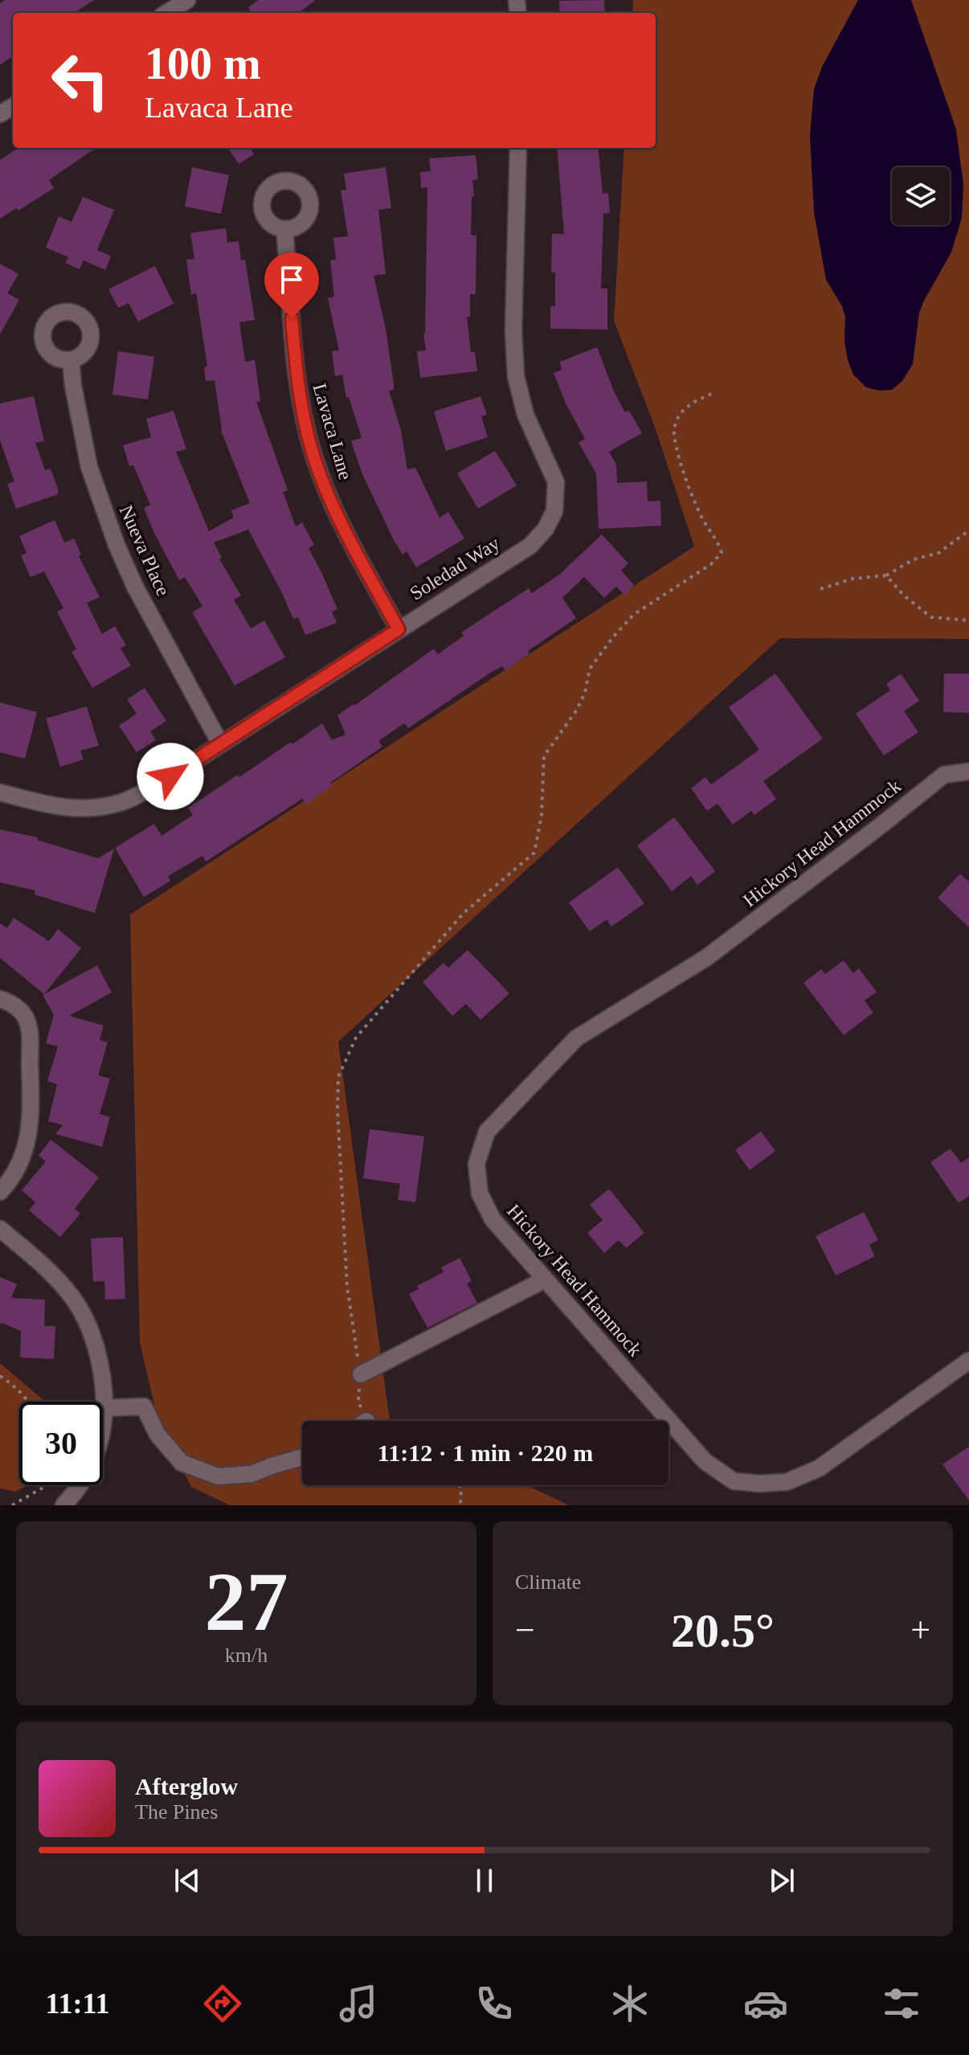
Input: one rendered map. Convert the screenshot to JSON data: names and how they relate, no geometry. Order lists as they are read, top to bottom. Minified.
{"streets":{"street":["Lavaca Lane","Nueva Place","Soledad Way","Hickory Head Hammock"]},"crossings":[["Lavaca Lane","Soledad Way"],["Nueva Place","Soledad Way"]],"page":{"turn":["100 m","Lavaca Lane"],"limit":"30","trip":"11:12 · 1 min · 220 m","tile":[["27","km/h"],"Climate"],"heat":["−","20.5°","+"],"song":["Afterglow","The Pines"],"tabs":"11:11"}}
